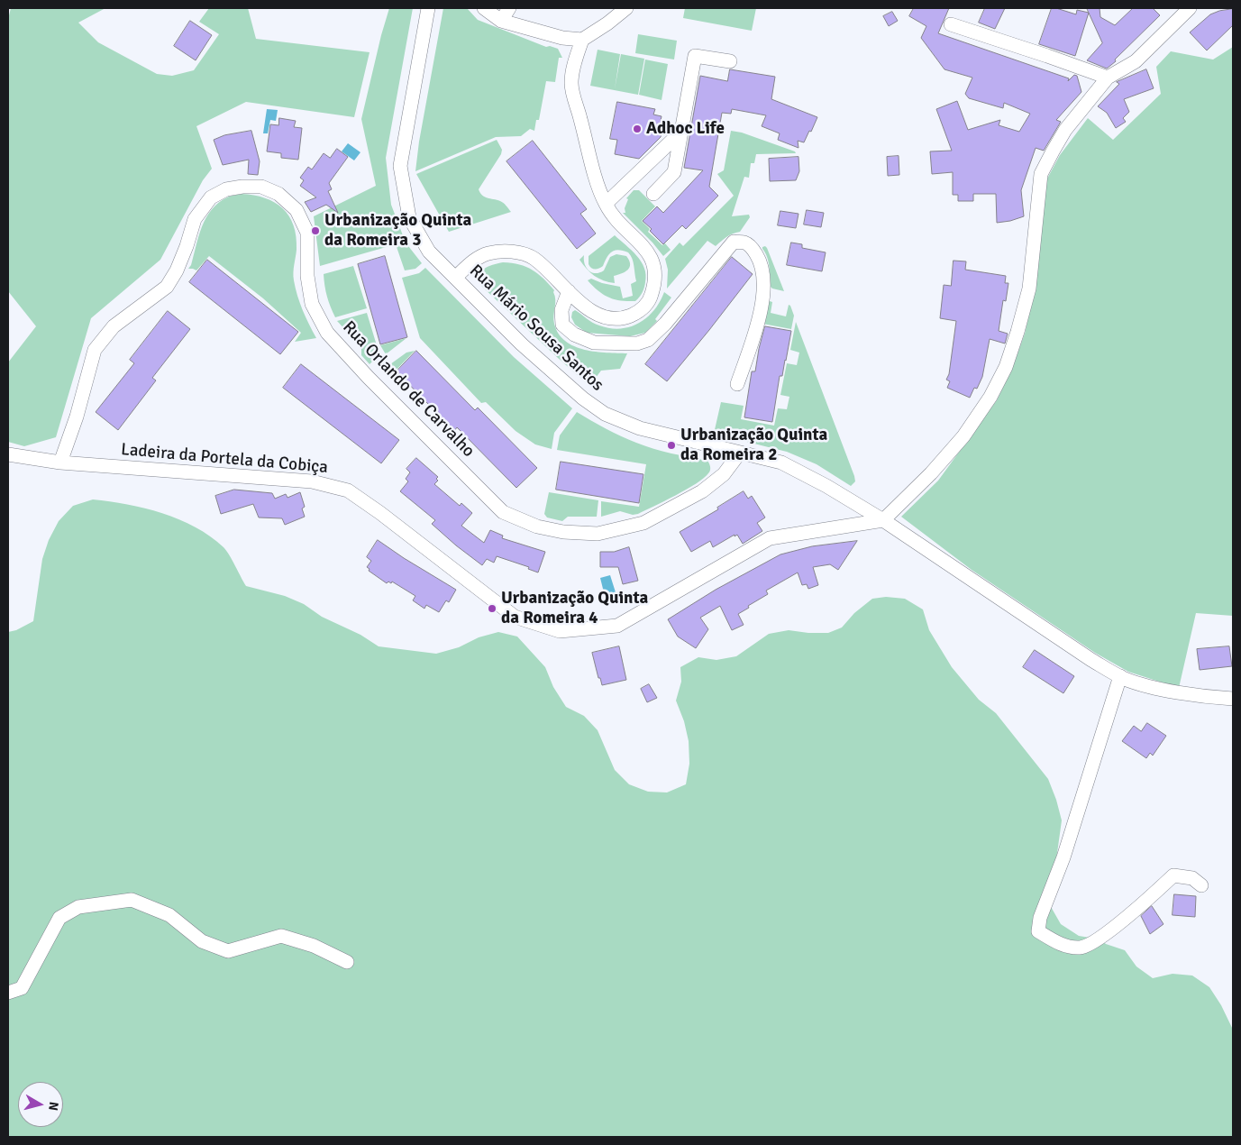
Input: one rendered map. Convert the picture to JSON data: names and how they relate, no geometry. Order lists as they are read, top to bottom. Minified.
{"streets":{"street":["Rua Mário Sousa Santos","Rua Orlando de Carvalho","Ladeira da Portela da Cobiça"]},"crossings":[["Rua Mário Sousa Santos","Rua Orlando de Carvalho"],["Rua Mário Sousa Santos","Ladeira da Portela da Cobiça"],["Rua Orlando de Carvalho","Ladeira da Portela da Cobiça"]],"places":["Adhoc Life","Urbanização Quinta da Romeira 3","Urbanização Quinta da Romeira 2","Urbanização Quinta da Romeira 4"],"north":"right"}
